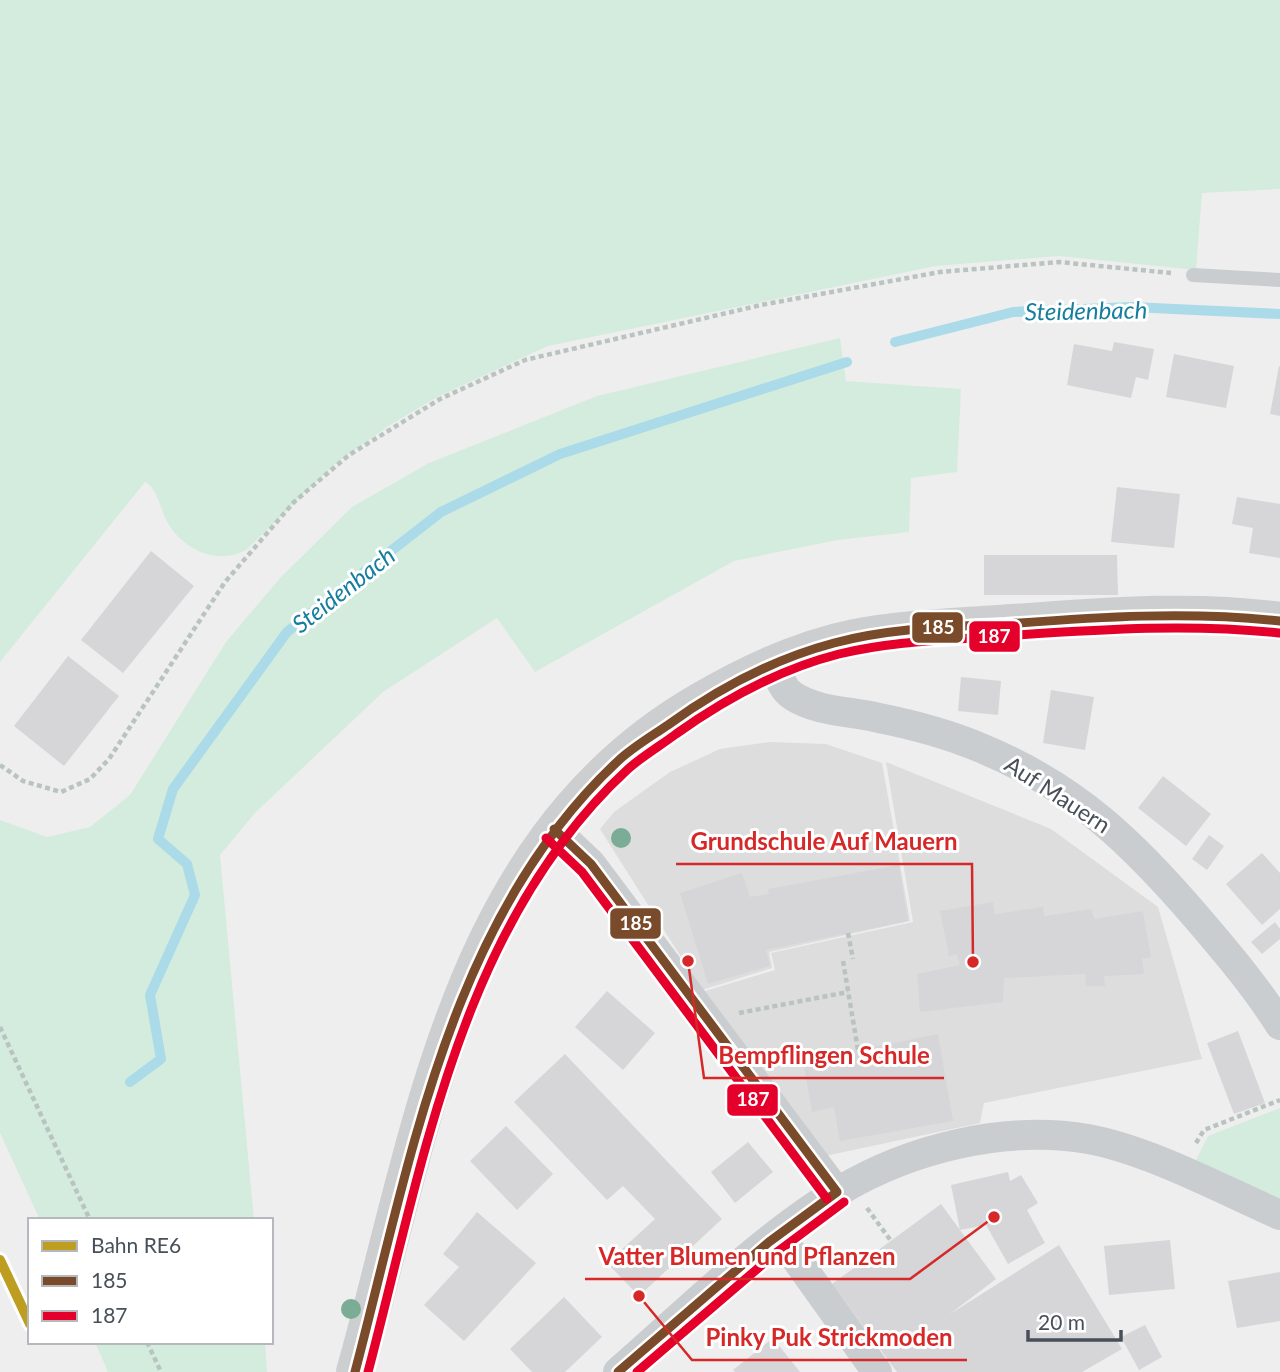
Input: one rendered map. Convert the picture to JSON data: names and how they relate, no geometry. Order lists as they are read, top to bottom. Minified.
{"streets":{"street":["Auf Mauern"]},"water":["Steidenbach"],"places":["Bempflingen Schule","Grundschule Auf Mauern","Vatter Blumen und Pflanzen","Pinky Puk Strickmoden"],"lines":["transit line 185","transit line 187","rail line RE6"],"legend":["Bahn RE6","185","187"],"scale_bar":"20 m"}
